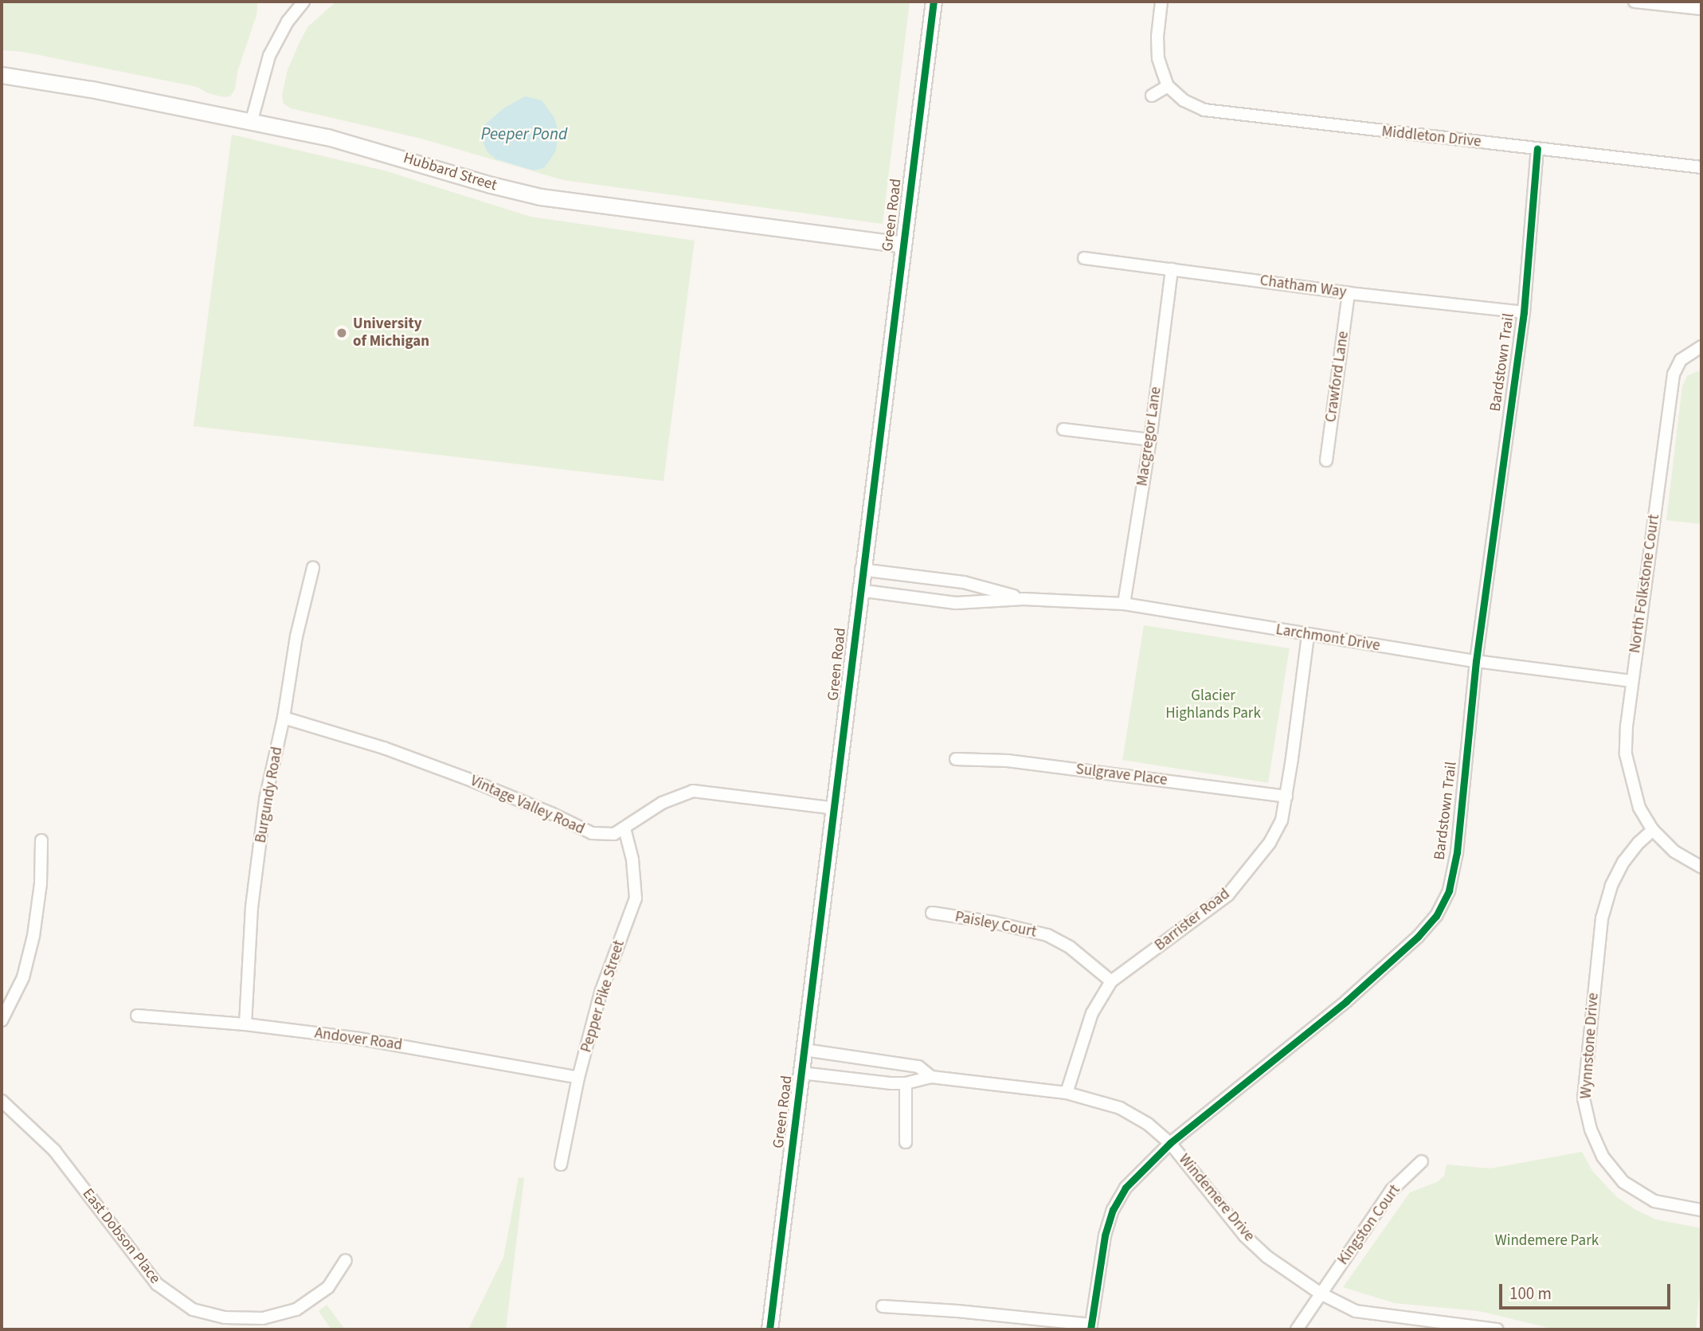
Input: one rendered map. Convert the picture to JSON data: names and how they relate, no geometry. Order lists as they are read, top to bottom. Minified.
{"streets":{"street":["Middleton Drive","Hubbard Street","Green Road","Chatham Way","Bardstown Trail","Crawford Lane","Macgregor Lane","North Folkstone Court","Larchmont Drive","Sulgrave Place","Burgundy Road","Vintage Valley Road","Barrister Road","Paisley Court","Pepper Pike Street","Andover Road","Wynnstone Drive","Windemere Drive","Kingston Court","East Dobson Place"]},"crossings":[["Middleton Drive","Bardstown Trail"],["Hubbard Street","Green Road"],["Green Road","Larchmont Drive"],["Green Road","Vintage Valley Road"],["Green Road","Windemere Drive"],["Chatham Way","Bardstown Trail"],["Chatham Way","Crawford Lane"],["Chatham Way","Macgregor Lane"],["Bardstown Trail","Larchmont Drive"],["Bardstown Trail","Windemere Drive"],["Macgregor Lane","Larchmont Drive"],["North Folkstone Court","Larchmont Drive"],["North Folkstone Court","Wynnstone Drive"],["Larchmont Drive","Barrister Road"],["Sulgrave Place","Barrister Road"],["Burgundy Road","Vintage Valley Road"],["Burgundy Road","Andover Road"],["Vintage Valley Road","Pepper Pike Street"],["Barrister Road","Paisley Court"],["Barrister Road","Windemere Drive"],["Pepper Pike Street","Andover Road"],["Windemere Drive","Kingston Court"]],"water":["Peeper Pond"],"parks":["Glacier Highlands Park","Windemere Park"],"places":["University of Michigan"],"scale_bar":"100 m"}
